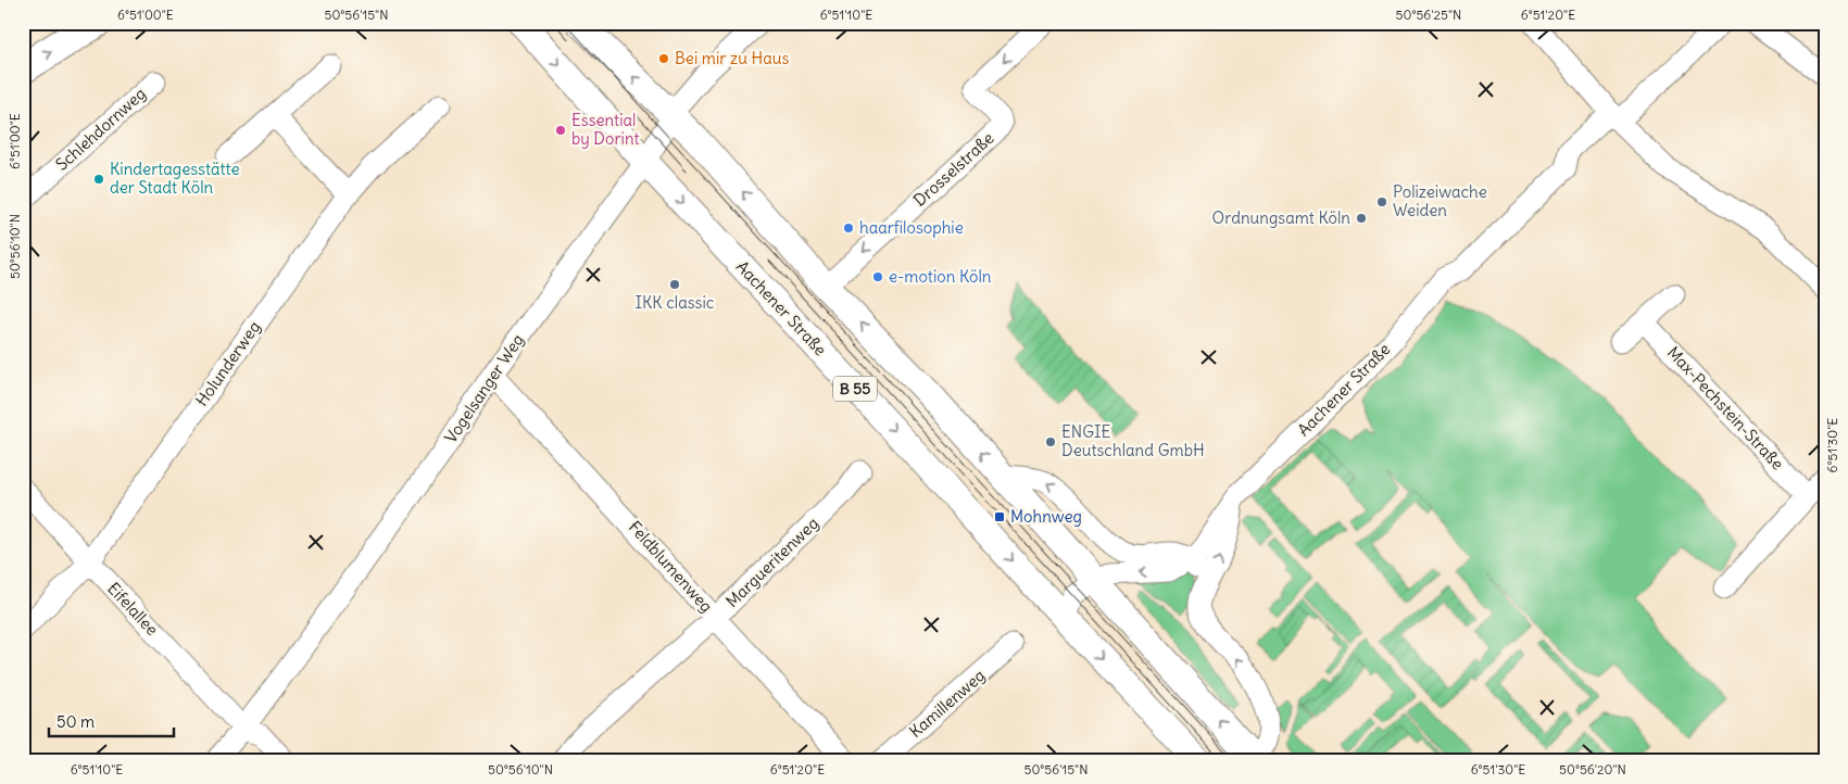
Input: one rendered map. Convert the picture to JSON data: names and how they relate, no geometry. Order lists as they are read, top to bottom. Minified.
{"streets":{"main road":["Aachener Straße","B 55"],"street":["Schlehdornweg","Drosselstraße","Holunderweg","Vogelsanger Weg","Max-Pechstein-Straße","Margueritenweg","Feldblumenweg","Eifelallee","Kamillenweg"]},"crossings":[["Aachener Straße","Vogelsanger Weg"],["Holunderweg","Eifelallee"],["Vogelsanger Weg","Feldblumenweg"],["Vogelsanger Weg","Eifelallee"],["Margueritenweg","Feldblumenweg"]],"one_way":["Drosselstraße"],"places":{"other":["Bei mir zu Haus","Essential by Dorint","Kindertagesstätte der Stadt Köln","Polizeiwache Weiden","Ordnungsamt Köln","haarfilosophie","e-motion Köln","IKK classic","ENGIE Deutschland GmbH"],"transit":["Mohnweg"]},"scale_bar":"50 m","coordinates":["6°51'00\"E","50°56'15\"N","6°51'10\"E","50°56'25\"N","6°51'20\"E","50°56'10\"N","6°51'30\"E","50°56'20\"N"]}
